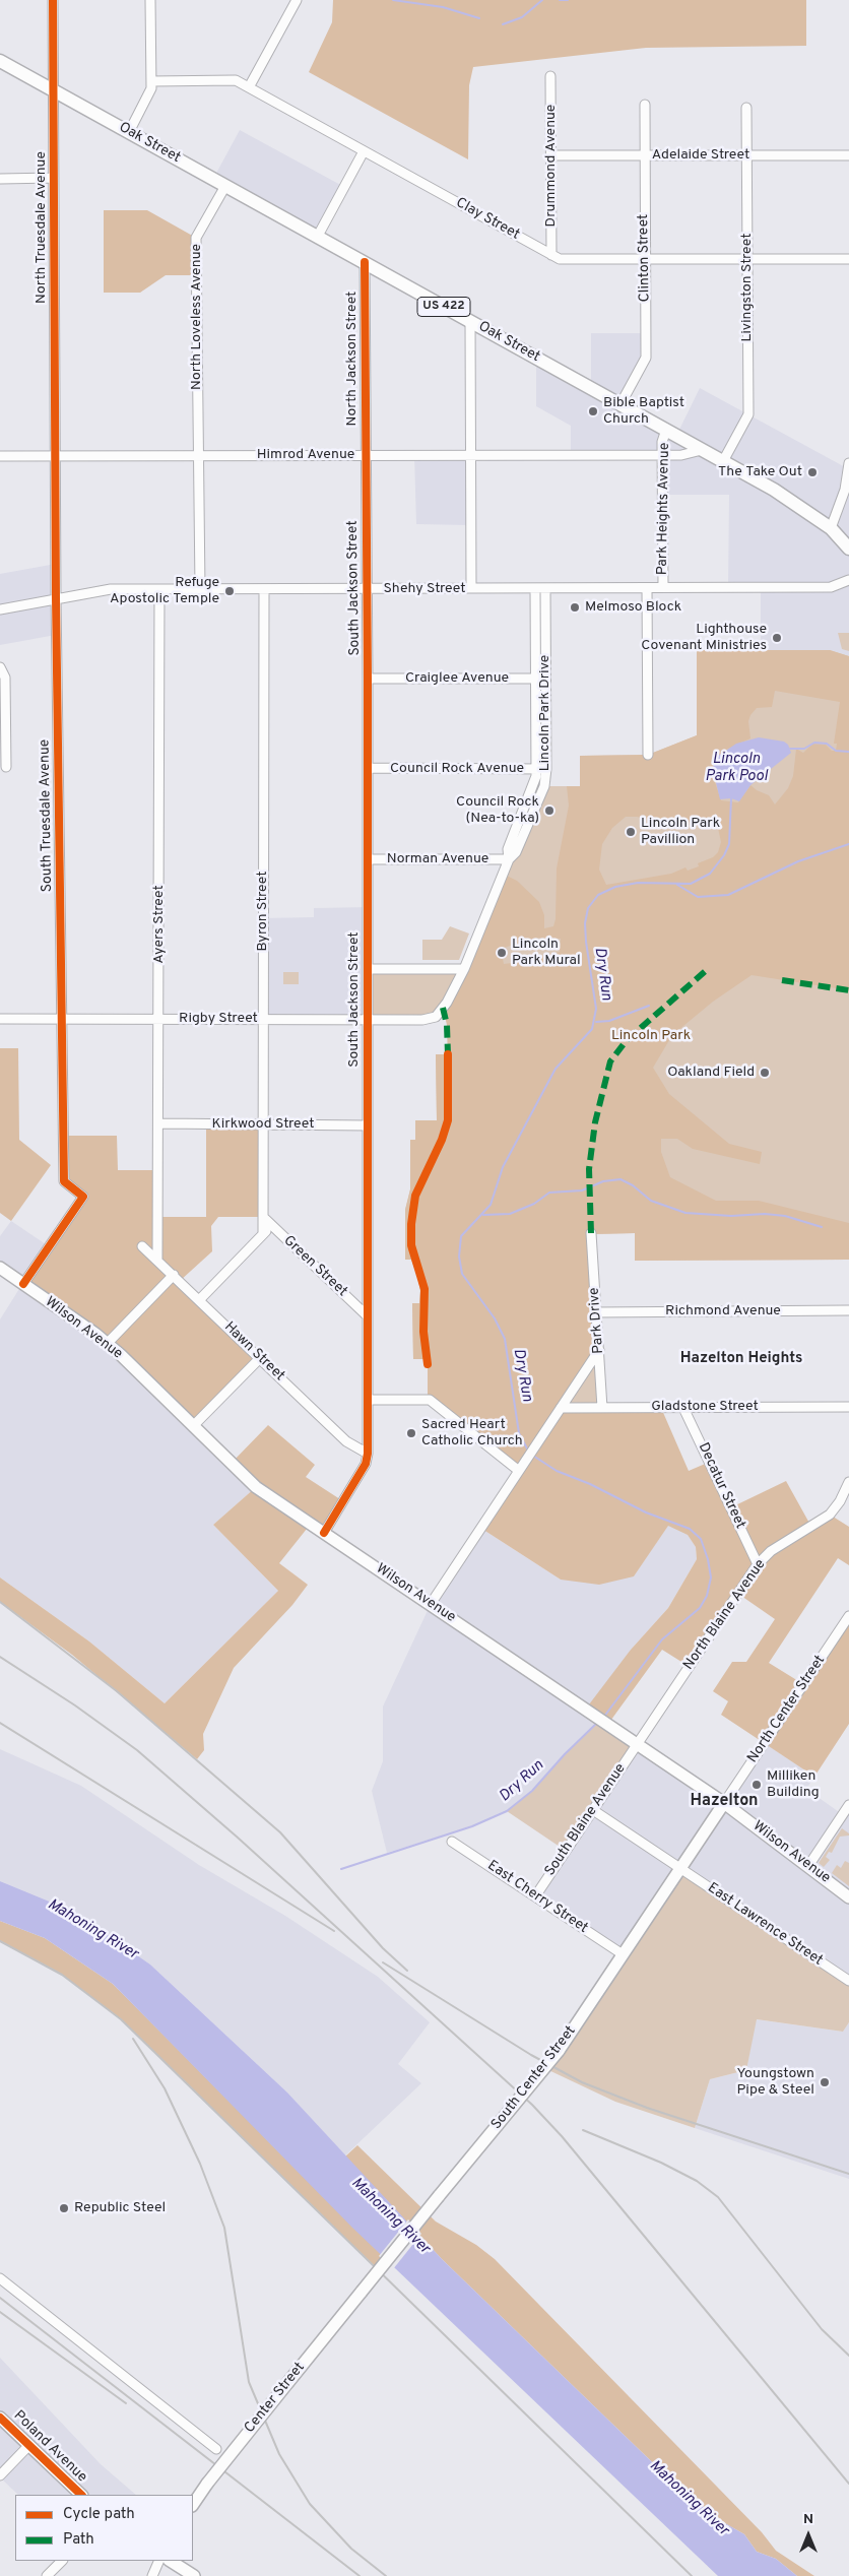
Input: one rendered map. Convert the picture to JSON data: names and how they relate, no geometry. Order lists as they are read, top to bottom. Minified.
{"streets":{"highway":["Oak Street","US 422"],"main road":["Wilson Avenue","South Center Street","Center Street","Poland Avenue"],"street":["Adelaide Street","Drummond Avenue","Clay Street","North Truesdale Avenue","Clinton Street","Livingston Street","North Loveless Avenue","North Jackson Street","Himrod Avenue","Park Heights Avenue","South Jackson Street","Shehy Street","Craiglee Avenue","Lincoln Park Drive","Council Rock Avenue","South Truesdale Avenue","Norman Avenue","Byron Street","Ayers Street","Rigby Street","Kirkwood Street","Green Street","Richmond Avenue","Park Drive","Hawn Street","Gladstone Street","Decatur Street","North Blaine Avenue","North Center Street","South Blaine Avenue","East Cherry Street","East Lawrence Street"]},"crossings":[["Oak Street","North Truesdale Avenue"],["Oak Street","Clinton Street"],["Oak Street","Livingston Street"],["Oak Street","North Loveless Avenue"],["Oak Street","North Jackson Street"],["Oak Street","Himrod Avenue"],["Oak Street","Park Heights Avenue"],["Adelaide Street","Drummond Avenue"],["Adelaide Street","Clinton Street"],["Adelaide Street","Livingston Street"],["Drummond Avenue","Clay Street"],["Clay Street","Clinton Street"],["Clay Street","Livingston Street"],["North Truesdale Avenue","Himrod Avenue"],["North Truesdale Avenue","South Truesdale Avenue"],["North Loveless Avenue","Himrod Avenue"],["North Loveless Avenue","Shehy Street"],["North Jackson Street","Himrod Avenue"],["North Jackson Street","South Jackson Street"],["Himrod Avenue","Park Heights Avenue"],["Himrod Avenue","South Jackson Street"],["Himrod Avenue","South Truesdale Avenue"],["Park Heights Avenue","Shehy Street"],["South Jackson Street","Shehy Street"],["South Jackson Street","Craiglee Avenue"],["South Jackson Street","Council Rock Avenue"],["South Jackson Street","Norman Avenue"],["South Jackson Street","Rigby Street"],["South Jackson Street","Kirkwood Street"],["South Jackson Street","Green Street"],["South Jackson Street","Wilson Avenue"],["South Jackson Street","Hawn Street"],["Shehy Street","Lincoln Park Drive"],["Shehy Street","South Truesdale Avenue"],["Shehy Street","Byron Street"],["Shehy Street","Ayers Street"],["Craiglee Avenue","Lincoln Park Drive"],["Lincoln Park Drive","Council Rock Avenue"],["Lincoln Park Drive","Norman Avenue"],["Lincoln Park Drive","Rigby Street"],["South Truesdale Avenue","Rigby Street"],["South Truesdale Avenue","Wilson Avenue"],["Byron Street","Rigby Street"],["Byron Street","Kirkwood Street"],["Byron Street","Green Street"],["Ayers Street","Rigby Street"],["Ayers Street","Kirkwood Street"],["Ayers Street","Hawn Street"],["Richmond Avenue","Park Drive"],["Park Drive","Gladstone Street"],["Wilson Avenue","North Blaine Avenue"],["Wilson Avenue","North Center Street"],["Wilson Avenue","South Blaine Avenue"],["Wilson Avenue","South Center Street"],["Gladstone Street","Decatur Street"],["Decatur Street","North Blaine Avenue"],["North Blaine Avenue","South Blaine Avenue"],["North Center Street","South Center Street"],["South Blaine Avenue","East Cherry Street"],["South Blaine Avenue","East Lawrence Street"],["East Cherry Street","South Center Street"],["East Lawrence Street","South Center Street"],["South Center Street","Center Street"]],"districts":["Hazelton Heights","Hazelton"],"water":["Lincoln Park Pool","Dry Run","Mahoning River"],"parks":["Lincoln Park"],"places":["Bible Baptist Church","The Take Out","Refuge Apostolic Temple","Melmoso Block","Lighthouse Covenant Ministries","Council Rock (Nea-to-ka)","Lincoln Park Pavillion","Lincoln Park Mural","Oakland Field","Sacred Heart Catholic Church","Milliken Building","Youngstown Pipe & Steel","Republic Steel"],"legend":["Cycle path","Path"],"north":"top"}
